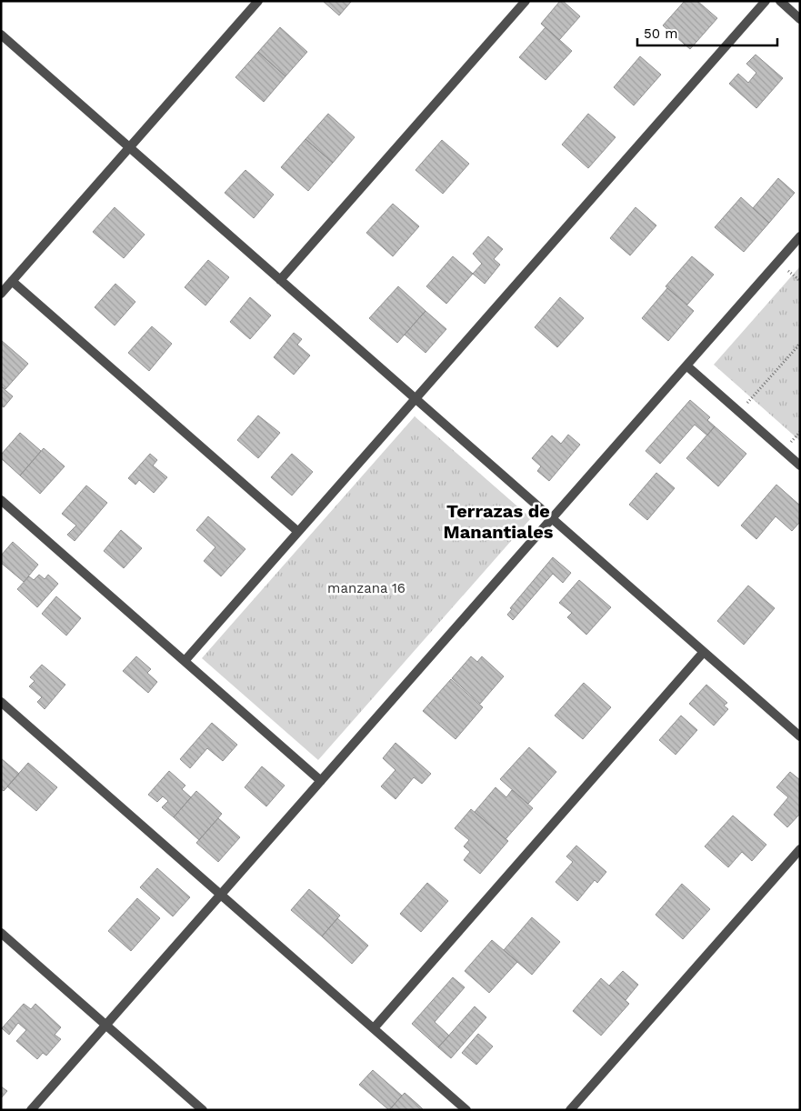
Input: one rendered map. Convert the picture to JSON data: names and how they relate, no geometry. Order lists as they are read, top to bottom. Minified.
{"districts":["Terrazas de Manantiales"],"parks":["manzana 16"],"scale_bar":"50 m"}
